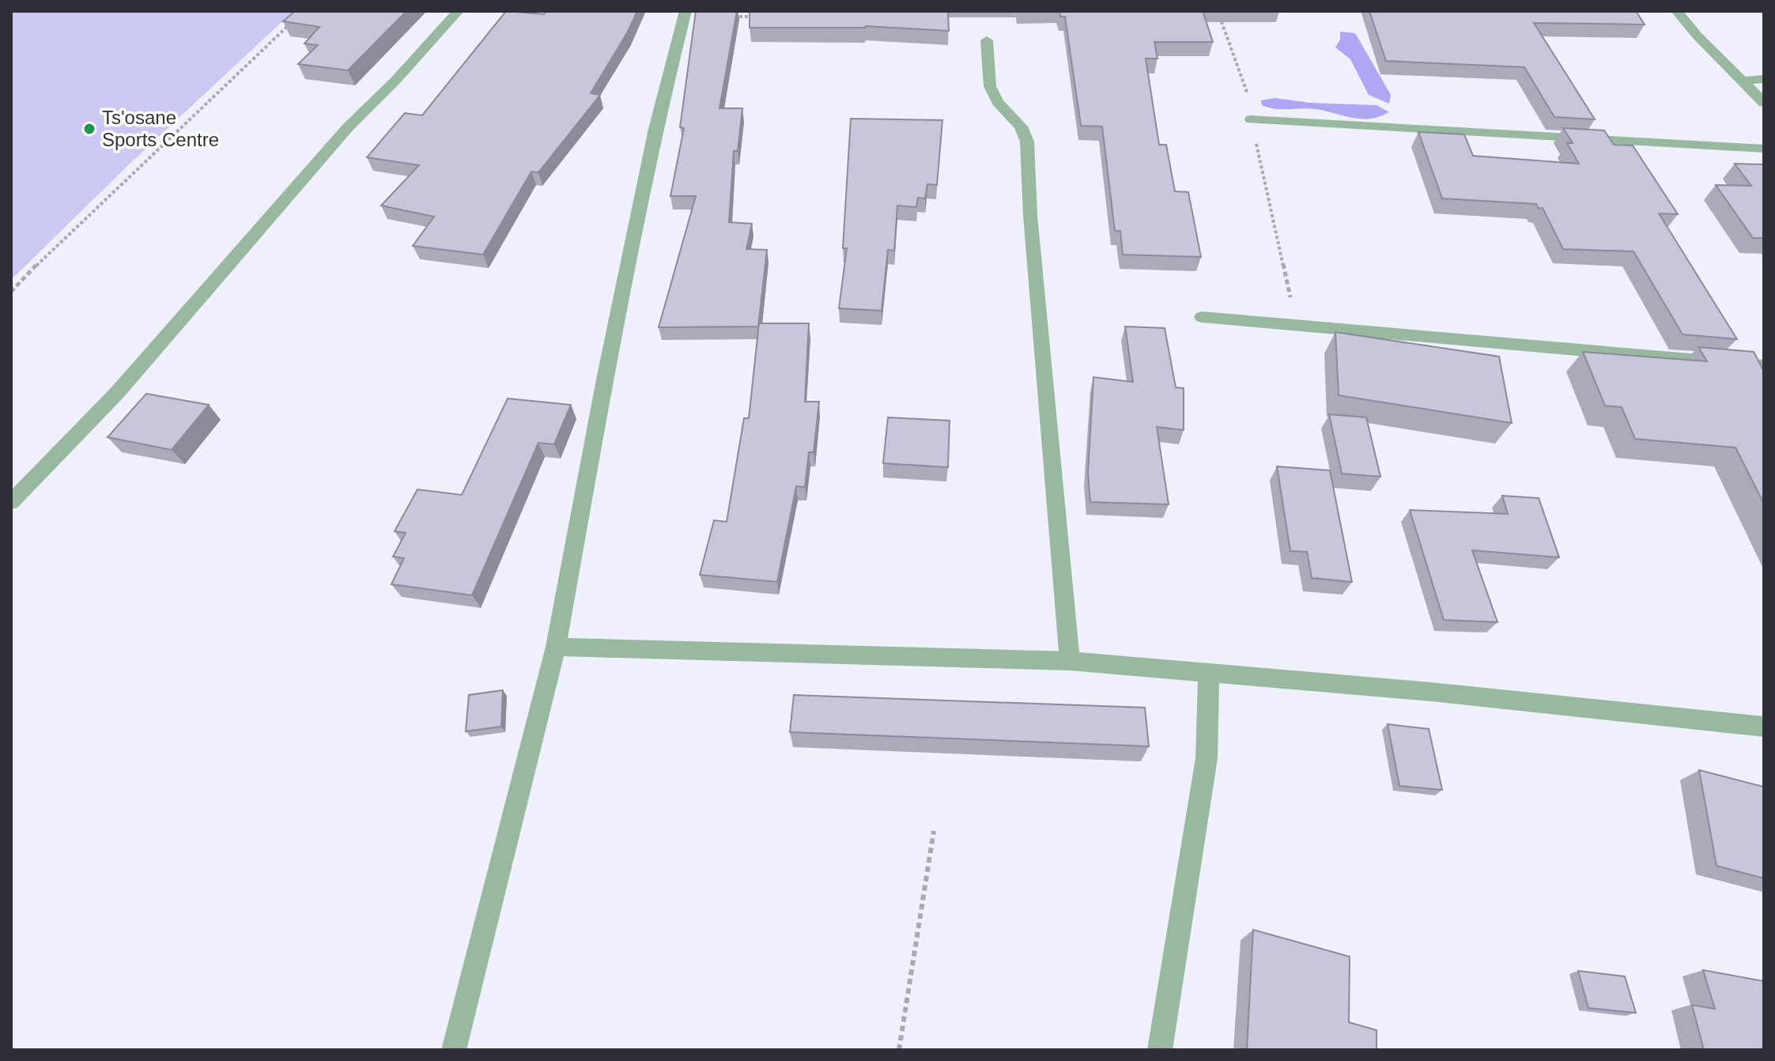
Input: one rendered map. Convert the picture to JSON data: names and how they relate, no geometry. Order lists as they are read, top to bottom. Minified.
{"places":["Ts'osane Sports Centre"]}
